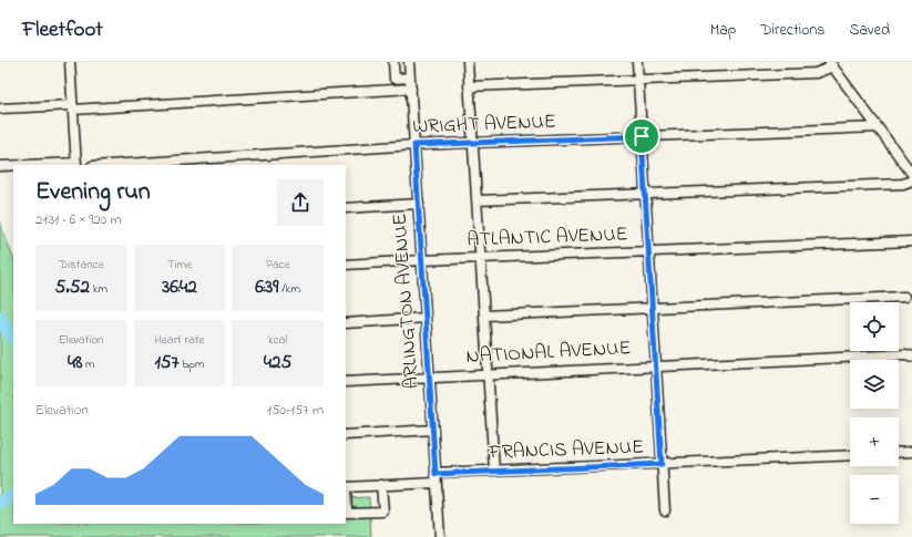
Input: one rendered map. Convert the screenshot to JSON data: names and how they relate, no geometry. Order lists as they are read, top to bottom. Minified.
{"streets":{"street":["WRIGHT AVENUE","ATLANTIC AVENUE","ARLINGTON AVENUE","NATIONAL AVENUE","FRANCIS AVENUE"]},"crossings":[["WRIGHT AVENUE","ARLINGTON AVENUE"],["ATLANTIC AVENUE","ARLINGTON AVENUE"],["ARLINGTON AVENUE","NATIONAL AVENUE"],["ARLINGTON AVENUE","FRANCIS AVENUE"]],"page":{"header":"Fleetfoot","nav":["Map","Directions","Saved"],"heading":["Evening run","21:31 · 6 × 920 m"],"stats":[["Distance","5.52 km"],["Time","36:42"],["Pace","6:39 /km"],["Elevation","48 m"],["Heart rate","157 bpm"],["kcal","425"]],"map_buttons":["+","−"],"chart":["Elevation","150–157 m"]}}
